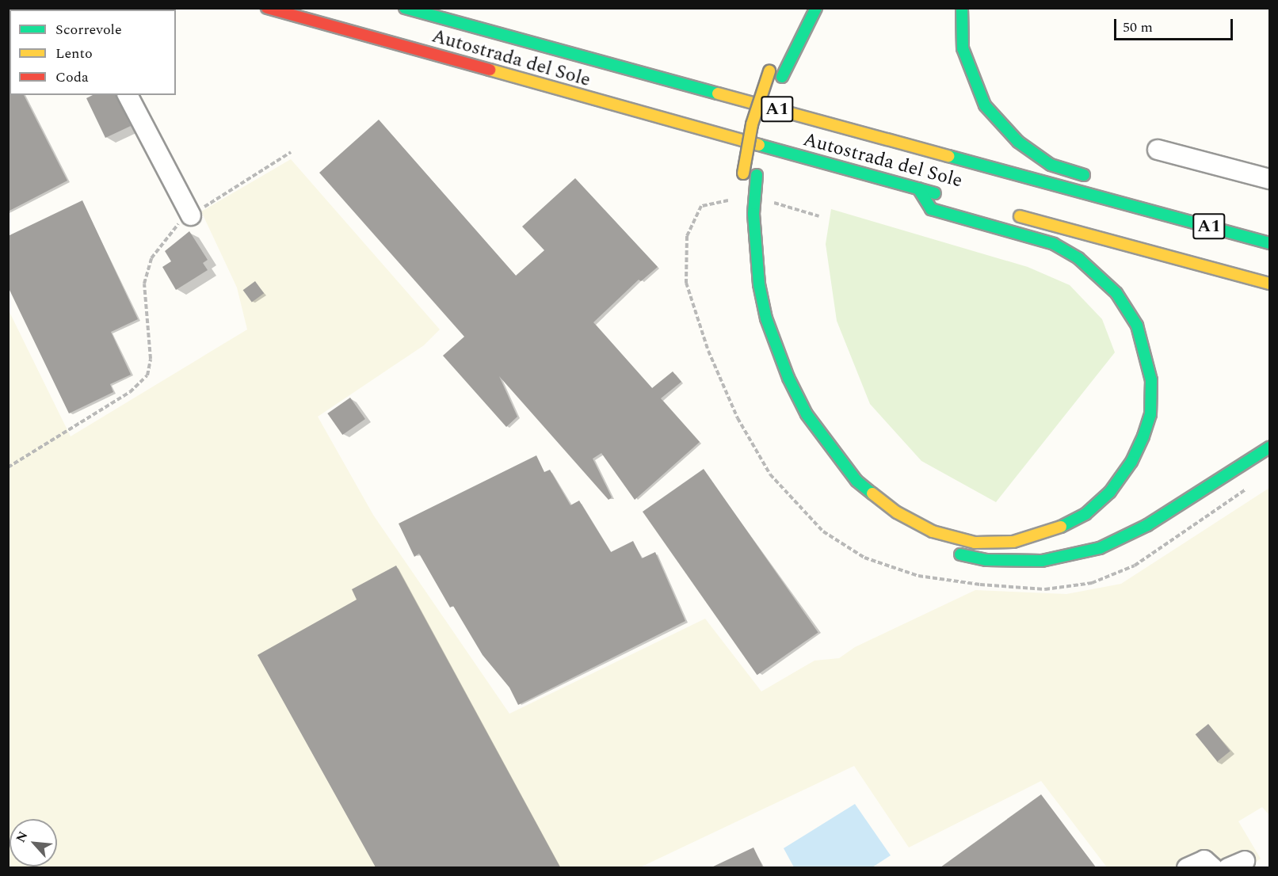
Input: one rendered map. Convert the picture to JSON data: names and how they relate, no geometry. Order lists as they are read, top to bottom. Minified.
{"streets":{"highway":["Autostrada del Sole","A1"]},"legend":["Scorrevole","Lento","Coda"],"scale_bar":"50 m","north":"top left"}
